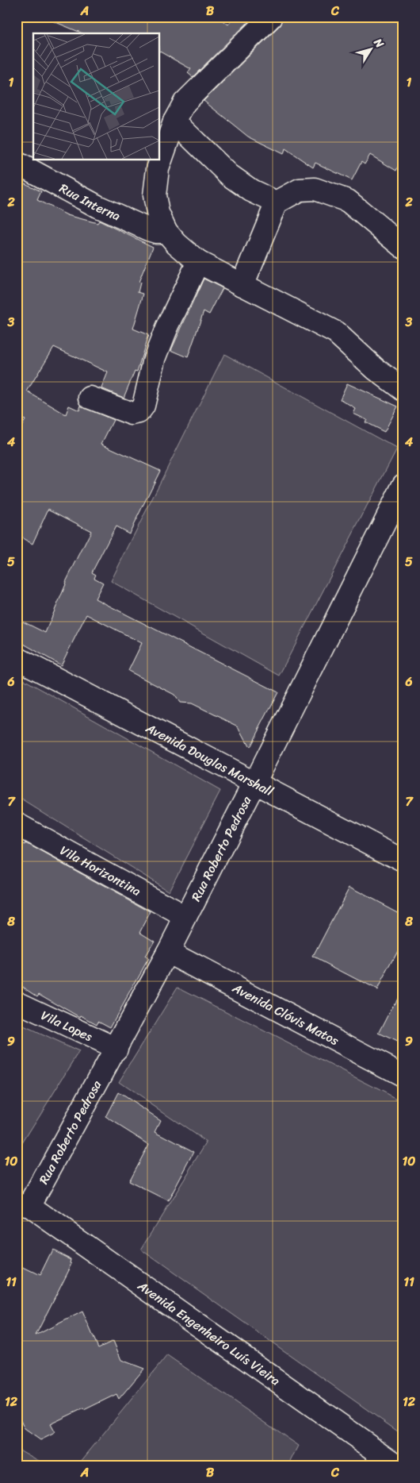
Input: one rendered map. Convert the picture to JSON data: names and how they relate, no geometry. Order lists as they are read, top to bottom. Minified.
{"streets":{"street":["Rua Interna","Avenida Douglas Marshall","Rua Roberto Pedrosa","Vila Horizontina","Avenida Clóvis Matos","Vila Lopes","Avenida Engenheiro Luís Vieira"]},"crossings":[["Avenida Douglas Marshall","Rua Roberto Pedrosa"],["Rua Roberto Pedrosa","Vila Horizontina"],["Rua Roberto Pedrosa","Avenida Clóvis Matos"],["Rua Roberto Pedrosa","Vila Lopes"],["Rua Roberto Pedrosa","Avenida Engenheiro Luís Vieira"]],"north":"top right","grid":{"columns":["A","B","C"],"rows":["1","2","3","4","5","6","7","8","9","10","11","12"]}}
